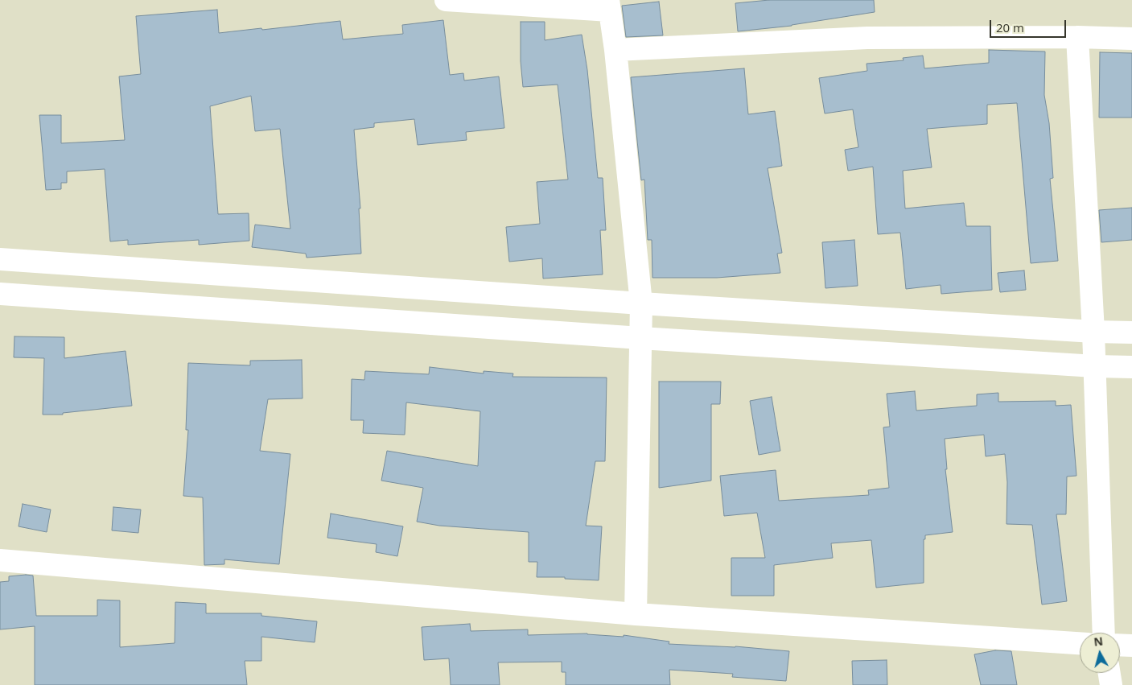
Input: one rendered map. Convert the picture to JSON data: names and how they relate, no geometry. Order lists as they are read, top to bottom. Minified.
{"scale_bar":"20 m","north":"top"}
